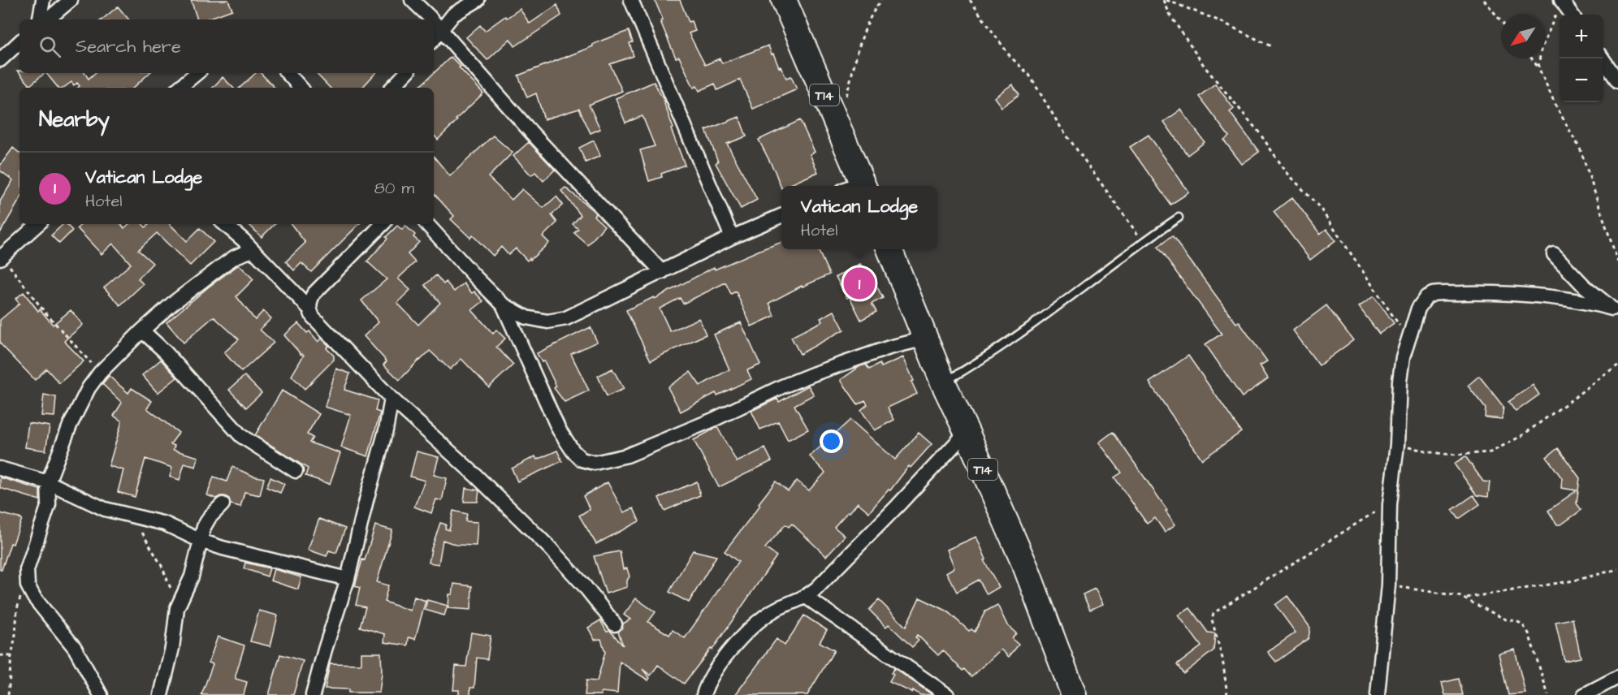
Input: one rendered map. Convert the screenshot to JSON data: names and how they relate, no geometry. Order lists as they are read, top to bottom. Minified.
{"streets":{"highway":["T14"]},"north":"bottom left","page":{"map_buttons":["+","−"],"search":"Search here","heading":"Nearby","list":[{"mark":"1","name":"Vatican Lodge","note":"Hotel","value":"80 m"}],"popup":["Vatican Lodge","Hotel"],"pins":"1"}}
